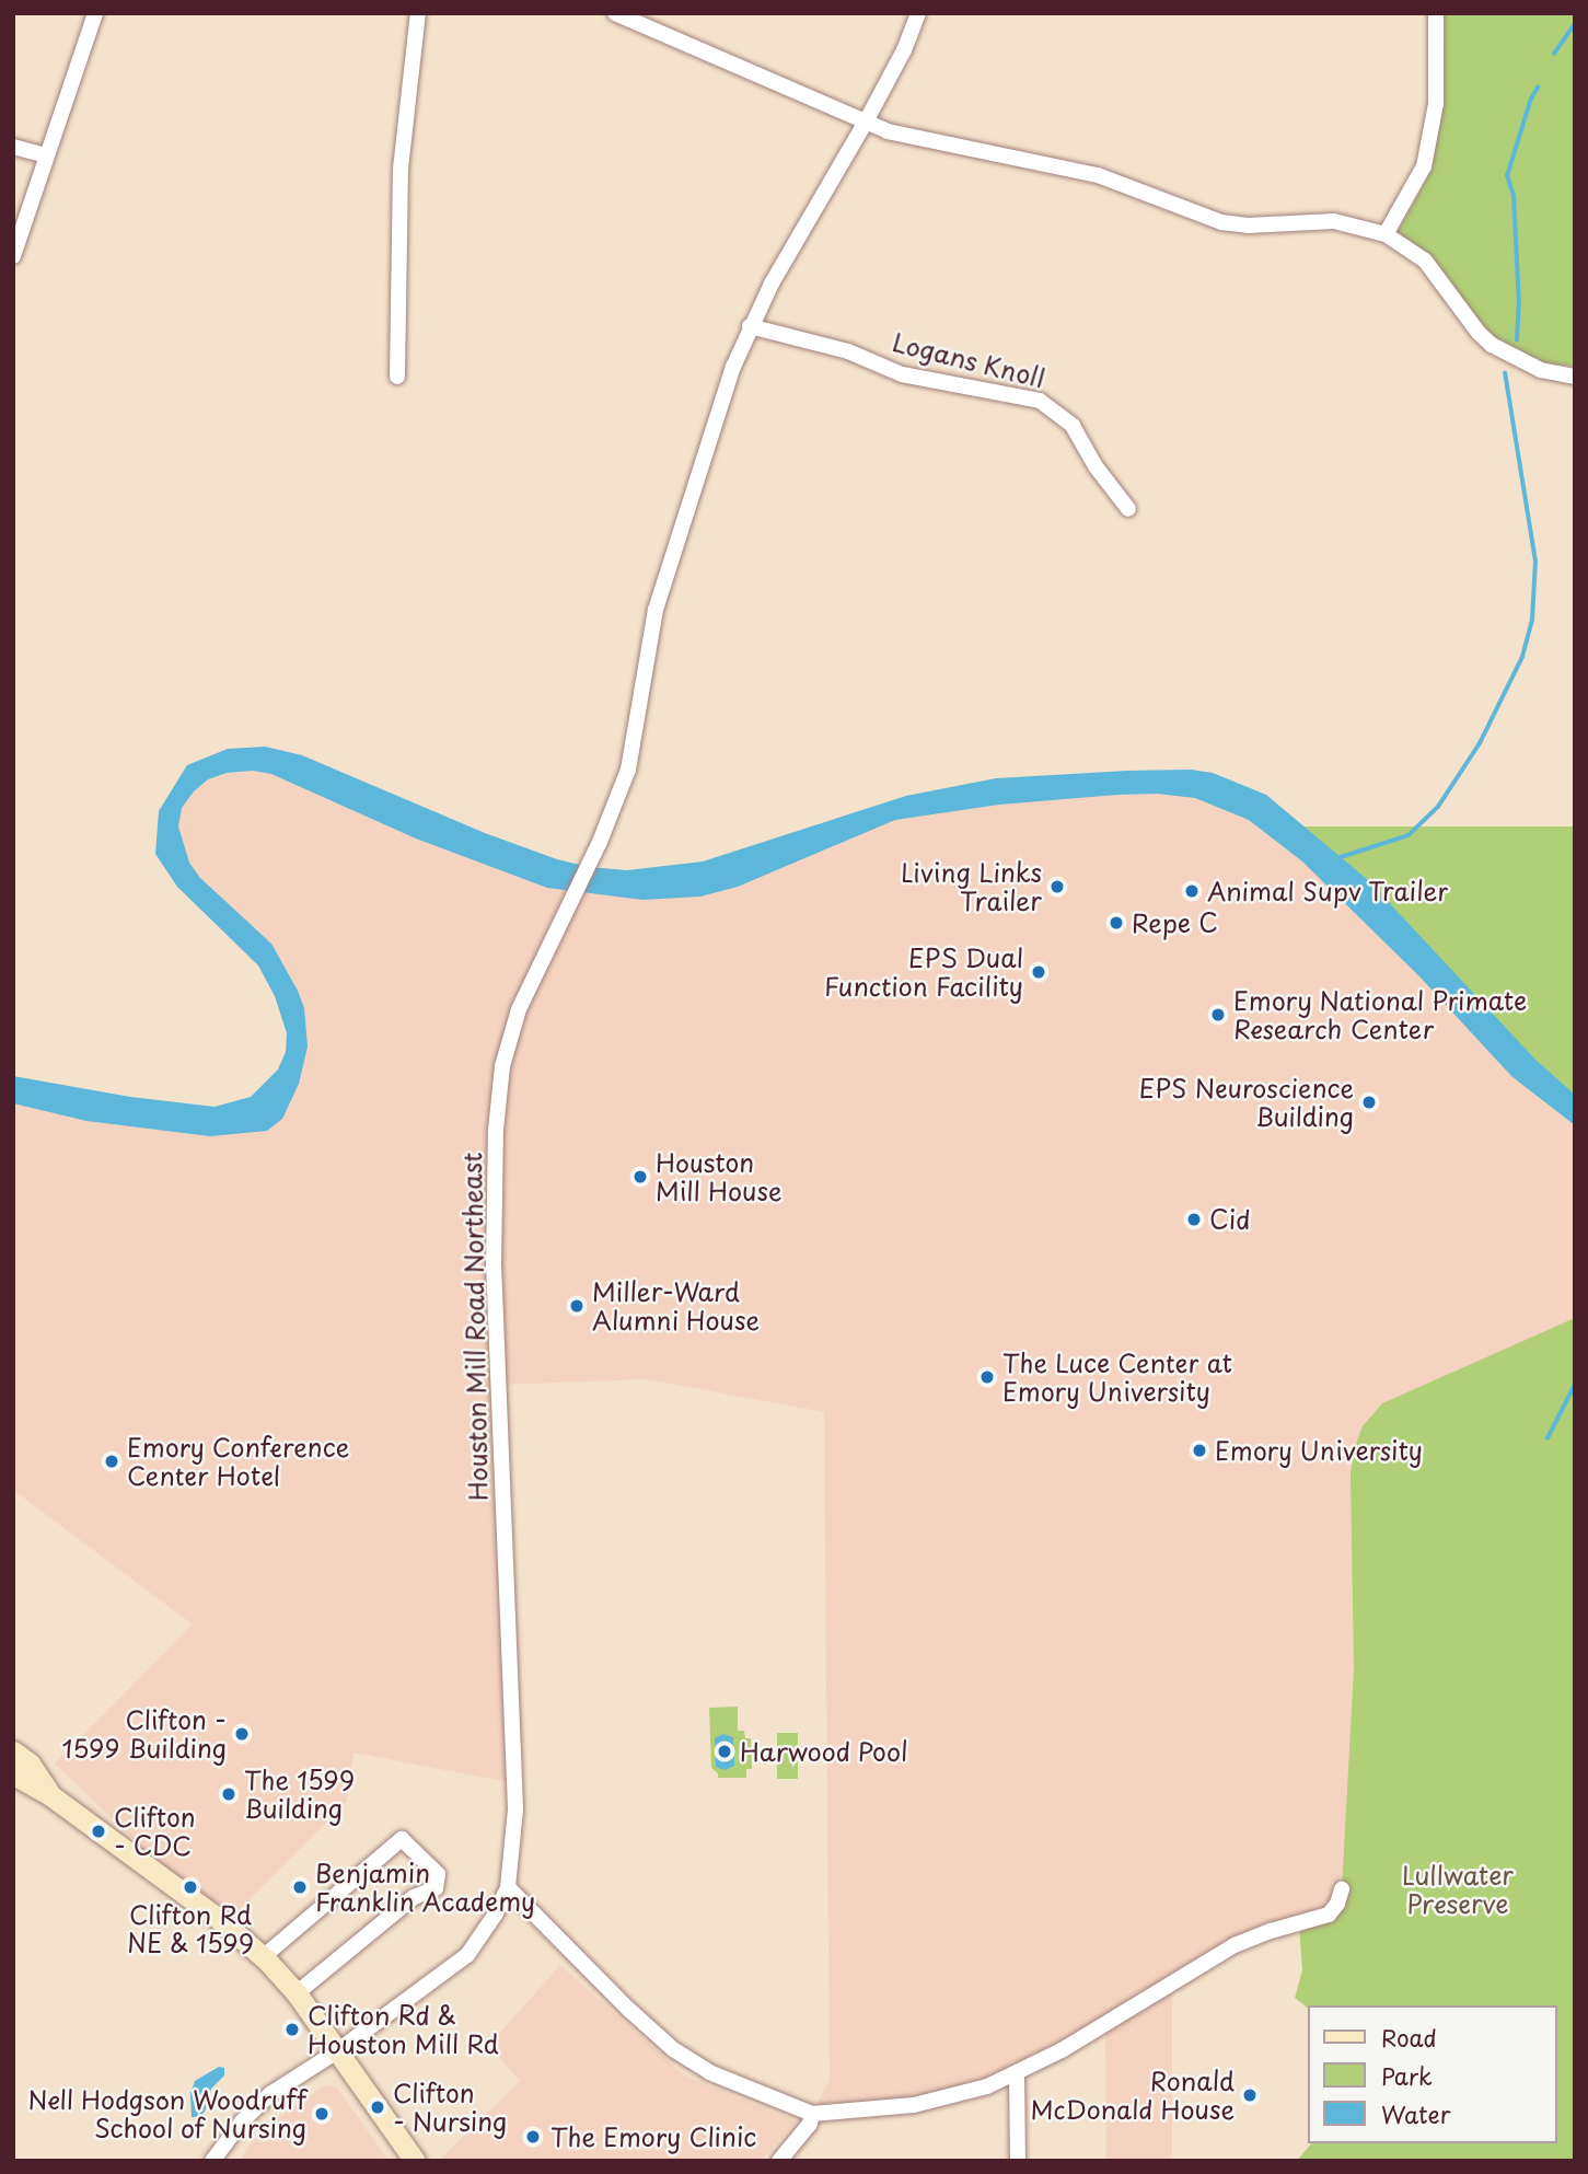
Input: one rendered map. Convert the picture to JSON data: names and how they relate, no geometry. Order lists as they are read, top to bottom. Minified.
{"streets":{"street":["Logans Knoll","Houston Mill Road Northeast"]},"crossings":[["Logans Knoll","Houston Mill Road Northeast"]],"parks":["Lullwater Preserve"],"places":["Living Links Trailer","Animal Supv Trailer","Repe C","EPS Dual Function Facility","Emory National Primate Research Center","EPS Neuroscience Building","Houston Mill House","Cid","Miller-Ward Alumni House","The Luce Center at Emory University","Emory University","Emory Conference Center Hotel","Clifton - 1599 Building","Harwood Pool","The 1599 Building","Clifton - CDC","Clifton Rd NE & 1599","Benjamin Franklin Academy","Clifton Rd & Houston Mill Rd","Ronald McDonald House","Clifton - Nursing","Nell Hodgson Woodruff School of Nursing","The Emory Clinic"],"legend":["Road","Park","Water"]}
